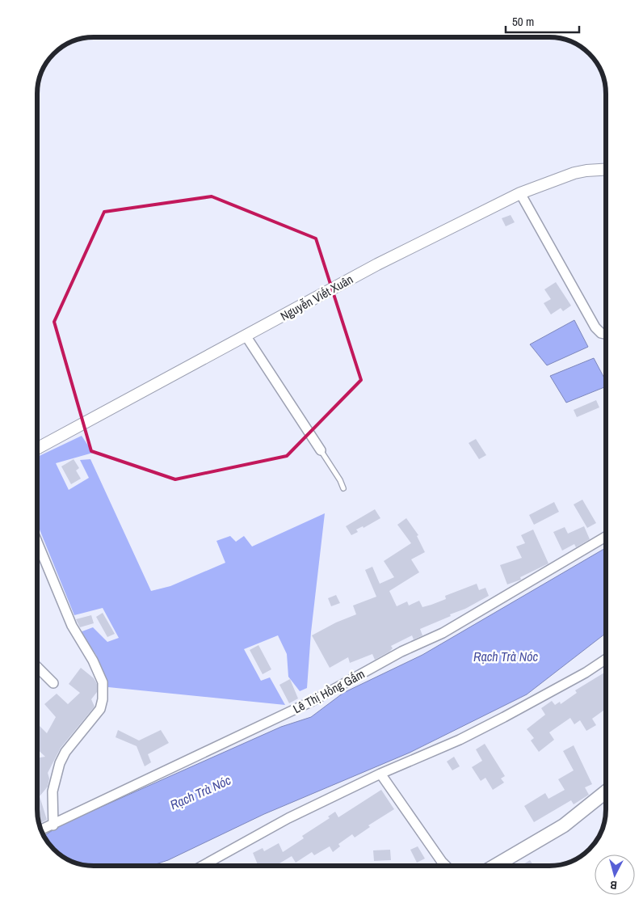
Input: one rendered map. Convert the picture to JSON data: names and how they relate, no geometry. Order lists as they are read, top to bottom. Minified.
{"streets":{"street":["Nguyễn Viết Xuân","Lê Thị Hồng Gấm"]},"water":["Rạch Trà Nóc"],"scale_bar":"50 m","north":"bottom"}
